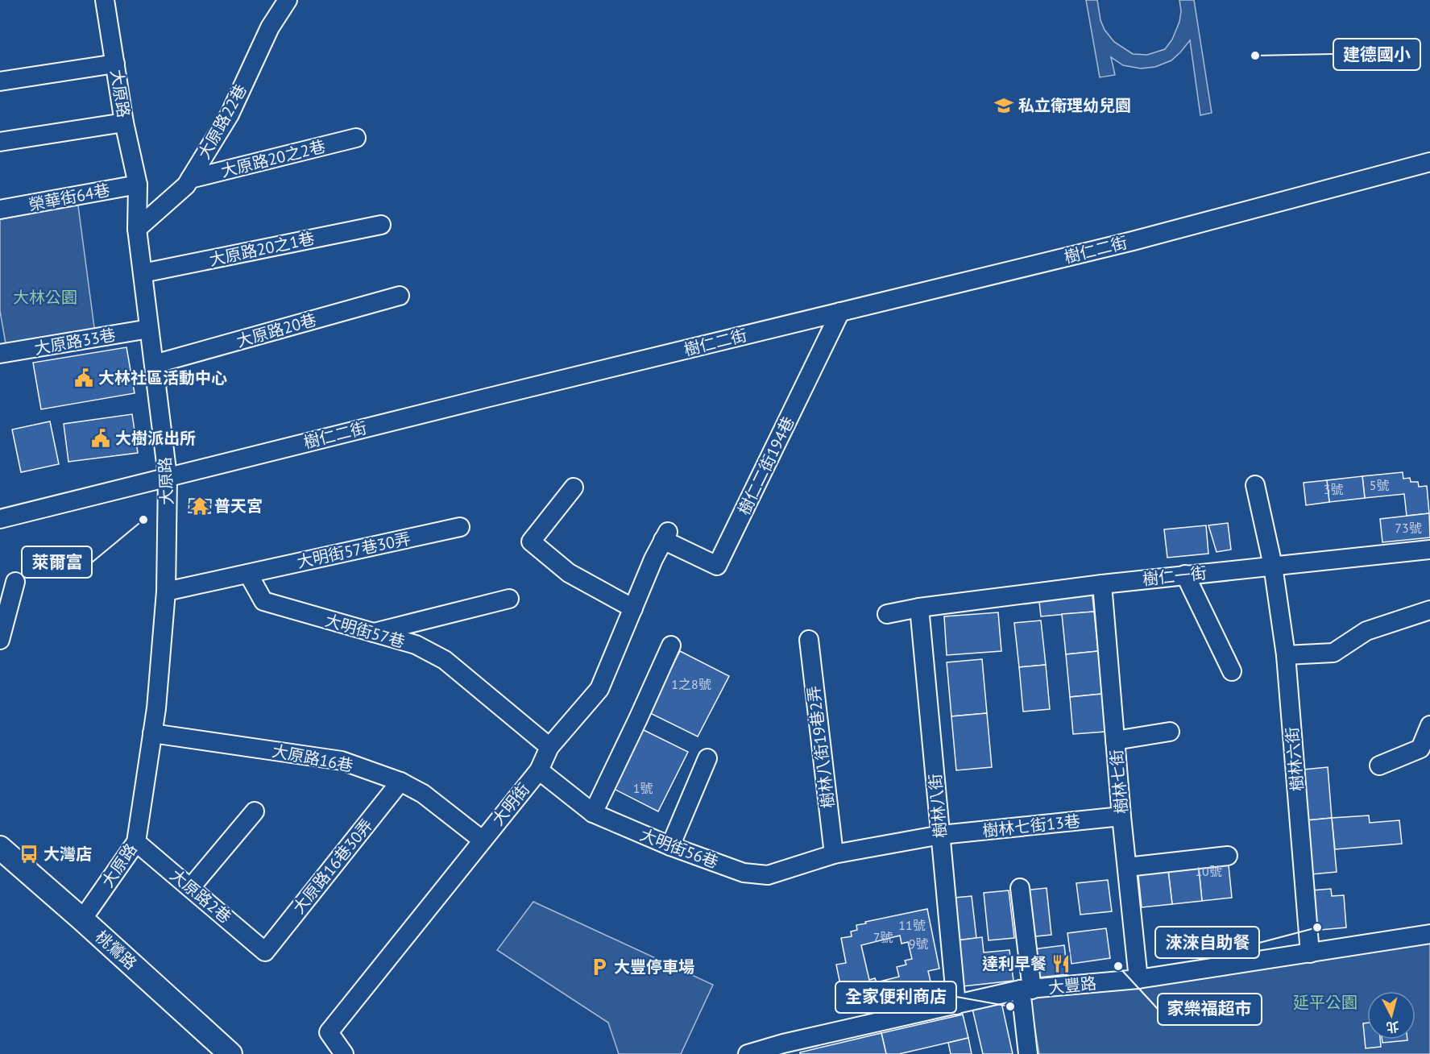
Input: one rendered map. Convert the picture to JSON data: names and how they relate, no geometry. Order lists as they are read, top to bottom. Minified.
{"streets":{"main road":["桃鶯路"],"street":["大原路","大原路22巷","大原路20之2巷","榮華街64巷","大原路20之1巷","樹仁二街","大原路20巷","大原路33巷","樹仁二街194巷","大明街57巷30弄","樹仁一街","大明街57巷","樹林八街19巷2弄","大原路16巷","樹林六街","樹林七街","大明街","樹林八街","樹林七街13巷","大明街56巷","大原路16巷30弄","大原路2巷","大豐路"]},"crossings":[["大原路","大原路22巷"],["大原路","榮華街64巷"],["大原路","大原路20之1巷"],["大原路","樹仁二街"],["大原路","大原路20巷"],["大原路","大原路33巷"],["大原路","大原路16巷"],["大原路","大原路2巷"],["大原路","桃鶯路"],["大原路22巷","大原路20之2巷"],["樹仁二街","樹仁二街194巷"],["樹仁二街194巷","大明街"],["大明街57巷30弄","大明街57巷"],["樹仁一街","樹林六街"],["樹仁一街","樹林七街"],["樹仁一街","樹林八街"],["大明街57巷","大明街"],["樹林八街19巷2弄","樹林七街13巷"],["樹林八街19巷2弄","大明街56巷"],["大原路16巷","大明街"],["大原路16巷","大原路16巷30弄"],["樹林六街","大豐路"],["樹林七街","樹林七街13巷"],["樹林七街","大豐路"],["大明街","大明街56巷"],["樹林八街","樹林七街13巷"],["樹林八街","大豐路"],["樹林七街13巷","大明街56巷"],["大原路16巷30弄","大原路2巷"]],"parks":["大林公園","延平公園"],"places":{"other":["建德國小","萊爾富","淶淶自助餐","家樂福超市","全家便利商店"],"school or university":["私立衛理幼兒園"],"public building":["大林社區活動中心","大樹派出所"],"temple":["普天宮"],"bus stop":["大灣店"],"restaurant":["達利早餐"],"parking":["大豐停車場"]},"house_numbers":["5號","3號","73號","1之8號","1號","10號","11號","7號","9號"],"north":"bottom"}
